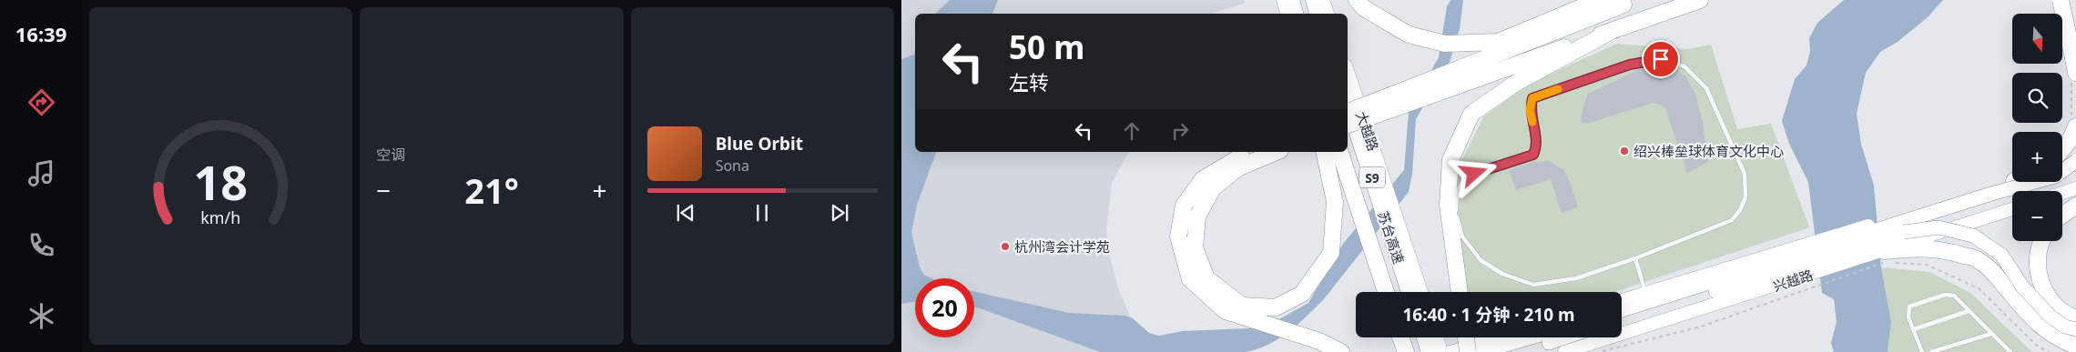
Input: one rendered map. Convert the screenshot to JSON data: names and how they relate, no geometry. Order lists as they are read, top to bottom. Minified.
{"streets":{"highway":["S9","苏台高速"],"main road":["大越路","兴越路"]},"places":["绍兴棒垒球体育文化中心","杭州湾会计学苑"],"north":"bottom","page":{"tabs":"16:39","tile":"空调","map_buttons":["+","−"],"turn":["50 m","左转"],"song":["Blue Orbit","Sona"],"heat":["−","21°","+"],"limit":"20","trip":"16:40 · 1 分钟 · 210 m","gauge":["18","km/h"]}}
